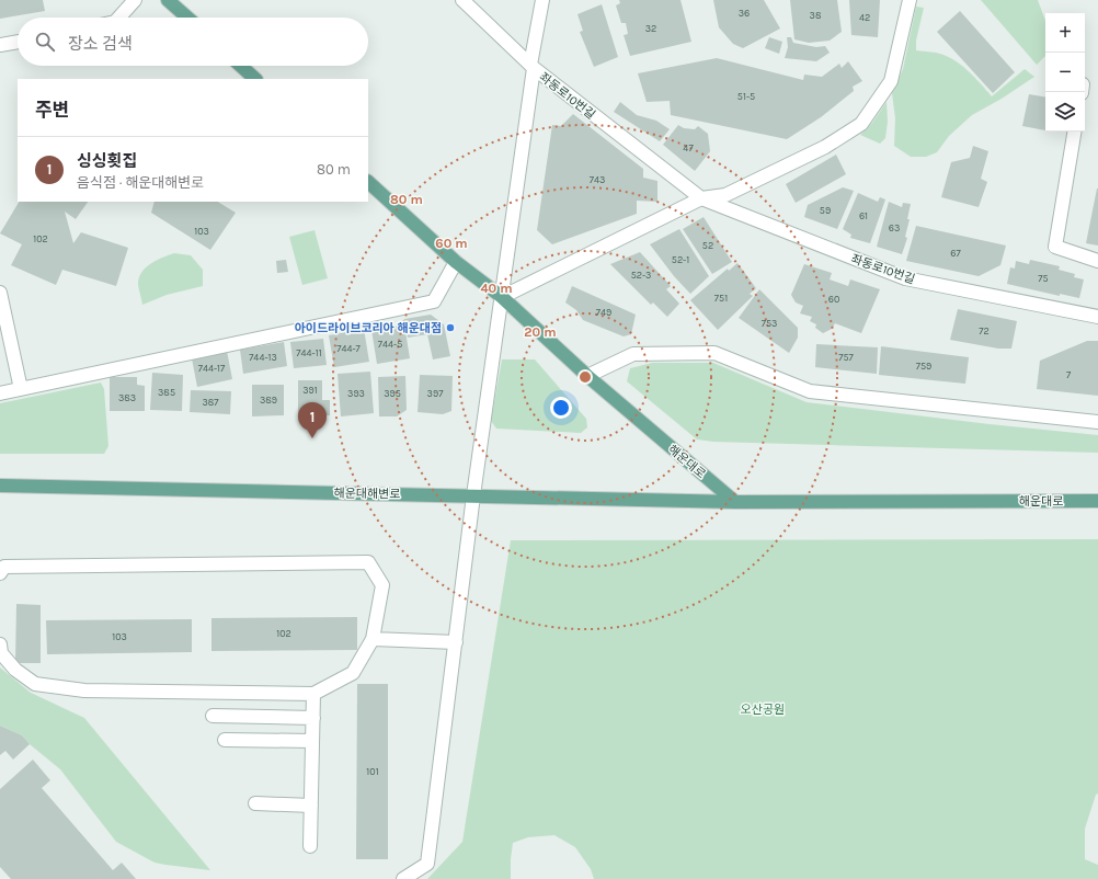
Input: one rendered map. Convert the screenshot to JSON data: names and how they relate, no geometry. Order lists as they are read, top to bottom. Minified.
{"streets":{"main road":["해운대로","해운대해변로"],"street":["좌동로10번길"]},"crossings":[["해운대로","해운대해변로"]],"parks":["오산공원"],"places":["아이드라이브코리아 해운대점"],"house_numbers":["36","38","42","32","51-5","47","743","59","61","63","103","102","52","67","52-1","52-3","75","751","60","749","753","72","744-5","744-7","744-11","744-13","757","759","744-17","7","391","385","393","395","397","383","389","387","102","103","101"],"page":{"map_buttons":["+","−"],"search":"장소 검색","heading":"주변","list":[{"mark":"1","name":"싱싱횟집","note":"음식점 · 해운대해변로","value":"80 m"}],"pins":"1"},"rings":["80 m","60 m","40 m","20 m"]}
